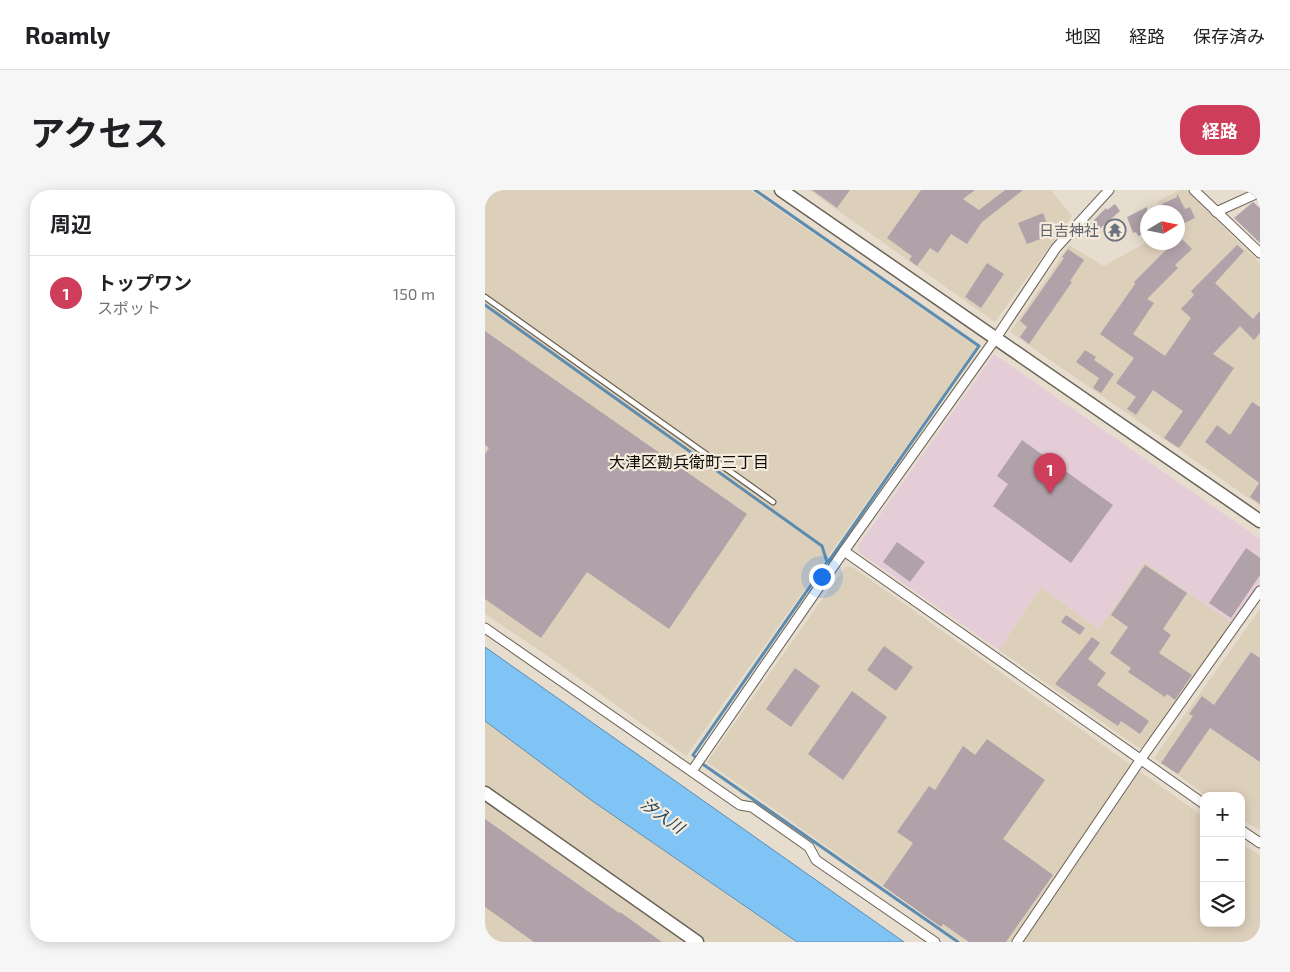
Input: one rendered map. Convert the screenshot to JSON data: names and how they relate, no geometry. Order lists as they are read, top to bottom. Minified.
{"districts":["大津区勘兵衛町三丁目"],"water":["汐入川"],"places":{"temple":["日吉神社"]},"north":"right","page":{"header":"Roamly","nav":["地図","経路","保存済み"],"title":"アクセス","buttons":"経路","heading":"周辺","list":[{"mark":"1","name":"トップワン","note":"スポット","value":"150 m"}],"pins":"1","map_buttons":["+","−"]}}
